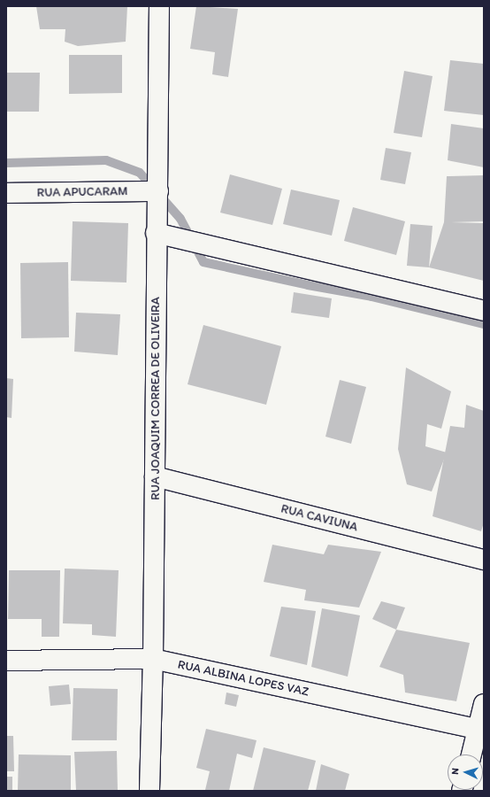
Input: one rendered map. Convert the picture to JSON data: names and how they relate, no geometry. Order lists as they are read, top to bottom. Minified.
{"streets":{"street":["RUA APUCARAM","RUA JOAQUIM CORREA DE OLIVEIRA","RUA CAVIUNA","RUA ALBINA LOPES VAZ"]},"crossings":[["RUA APUCARAM","RUA JOAQUIM CORREA DE OLIVEIRA"],["RUA JOAQUIM CORREA DE OLIVEIRA","RUA CAVIUNA"],["RUA JOAQUIM CORREA DE OLIVEIRA","RUA ALBINA LOPES VAZ"]],"north":"left"}
